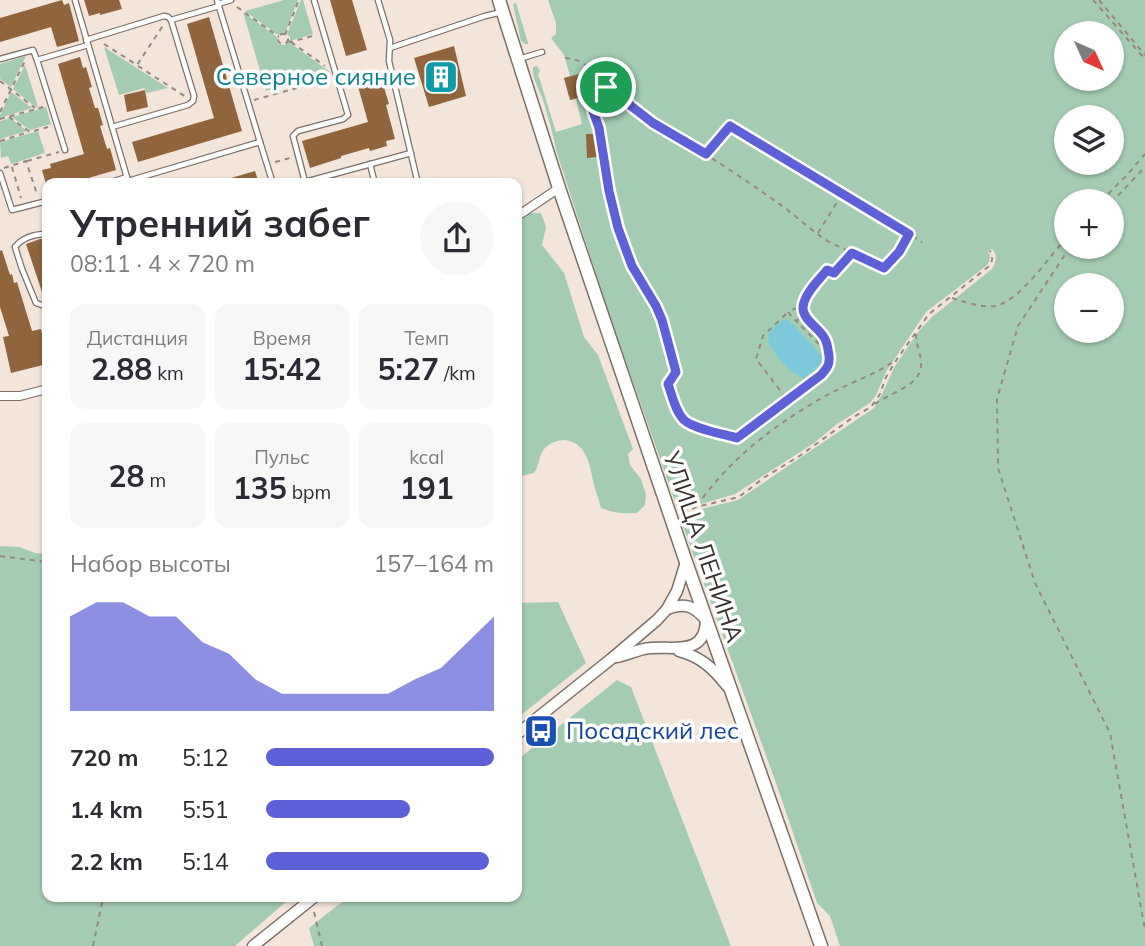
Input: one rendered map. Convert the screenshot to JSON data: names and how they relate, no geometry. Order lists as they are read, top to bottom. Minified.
{"streets":{"main road":["УЛИЦА ЛЕНИНА"]},"places":{"building":["Северное сияние"],"bus stop":["Посадский лес"]},"north":"bottom right","page":{"map_buttons":["+","−"],"heading":["Утренний забег","08:11 · 4 × 720 m"],"stats":[["Дистанция","2.88 km"],["Время","15:42"],["Темп","5:27 /km"],["28 m"],["Пульс","135 bpm"],["kcal","191"]],"chart":["Набор высоты","157–164 m"],"list":[{"name":"720 m","note":"5:12"},{"name":"1.4 km","note":"5:51"},{"name":"2.2 km","note":"5:14"}]}}
